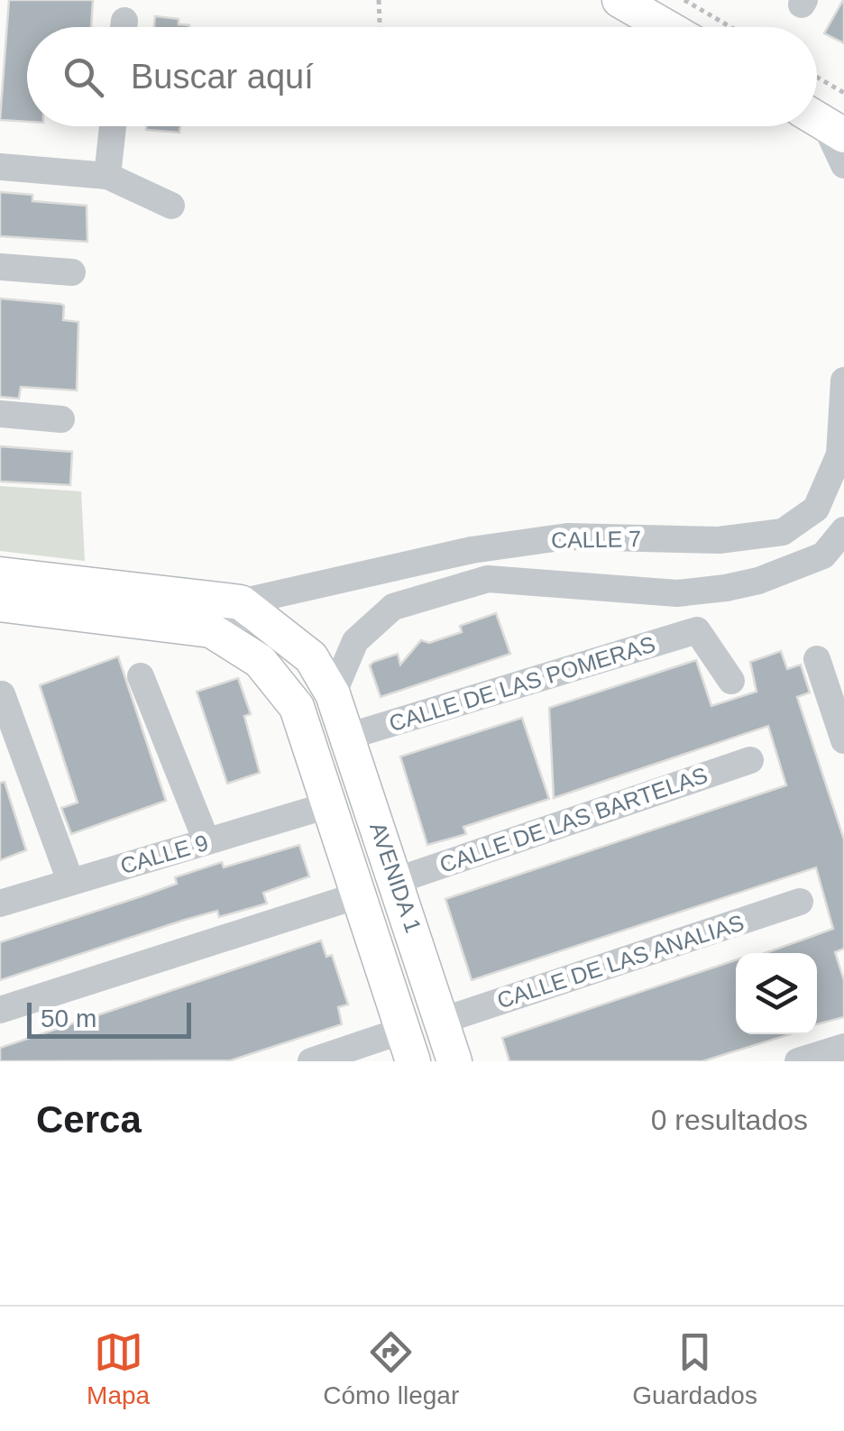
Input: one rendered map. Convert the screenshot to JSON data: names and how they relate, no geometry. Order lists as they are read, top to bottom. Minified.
{"streets":{"main road":["CALLE 7","AVENIDA 1"],"street":["CALLE DE LAS POMERAS","CALLE DE LAS BARTELAS","CALLE 9","CALLE DE LAS ANALIAS"]},"crossings":[["CALLE 7","AVENIDA 1"],["CALLE DE LAS POMERAS","AVENIDA 1"],["CALLE DE LAS BARTELAS","AVENIDA 1"],["CALLE 9","AVENIDA 1"],["AVENIDA 1","CALLE DE LAS ANALIAS"]],"scale_bar":"50 m","page":{"search":"Buscar aquí","scale":"50 m","heading":["Cerca","0 resultados"],"nav":["Mapa","Cómo llegar","Guardados"]}}
